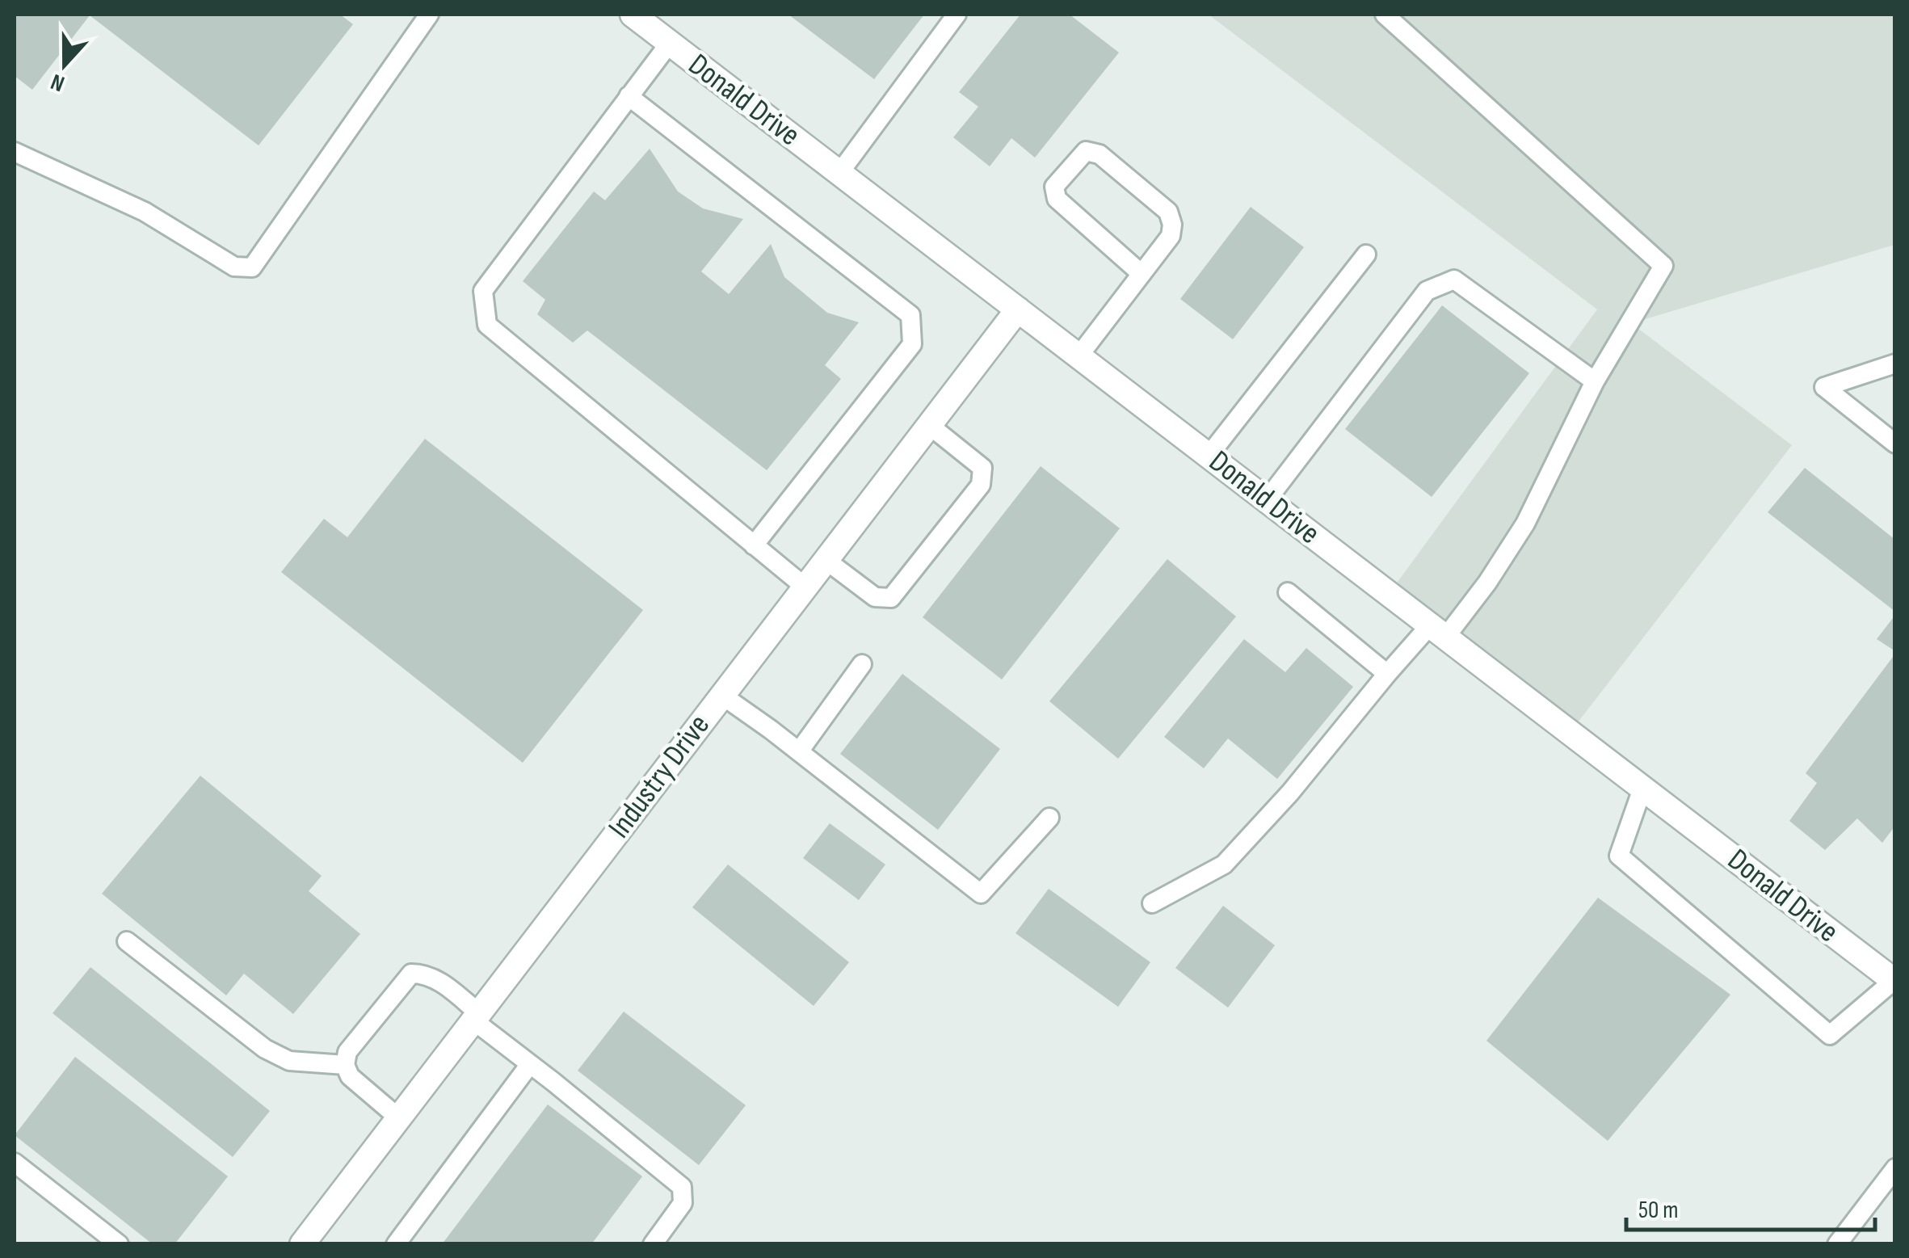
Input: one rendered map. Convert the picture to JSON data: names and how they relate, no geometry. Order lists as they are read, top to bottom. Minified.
{"streets":{"street":["Donald Drive","Industry Drive"]},"crossings":[["Donald Drive","Industry Drive"]],"scale_bar":"50 m","north":"bottom"}
